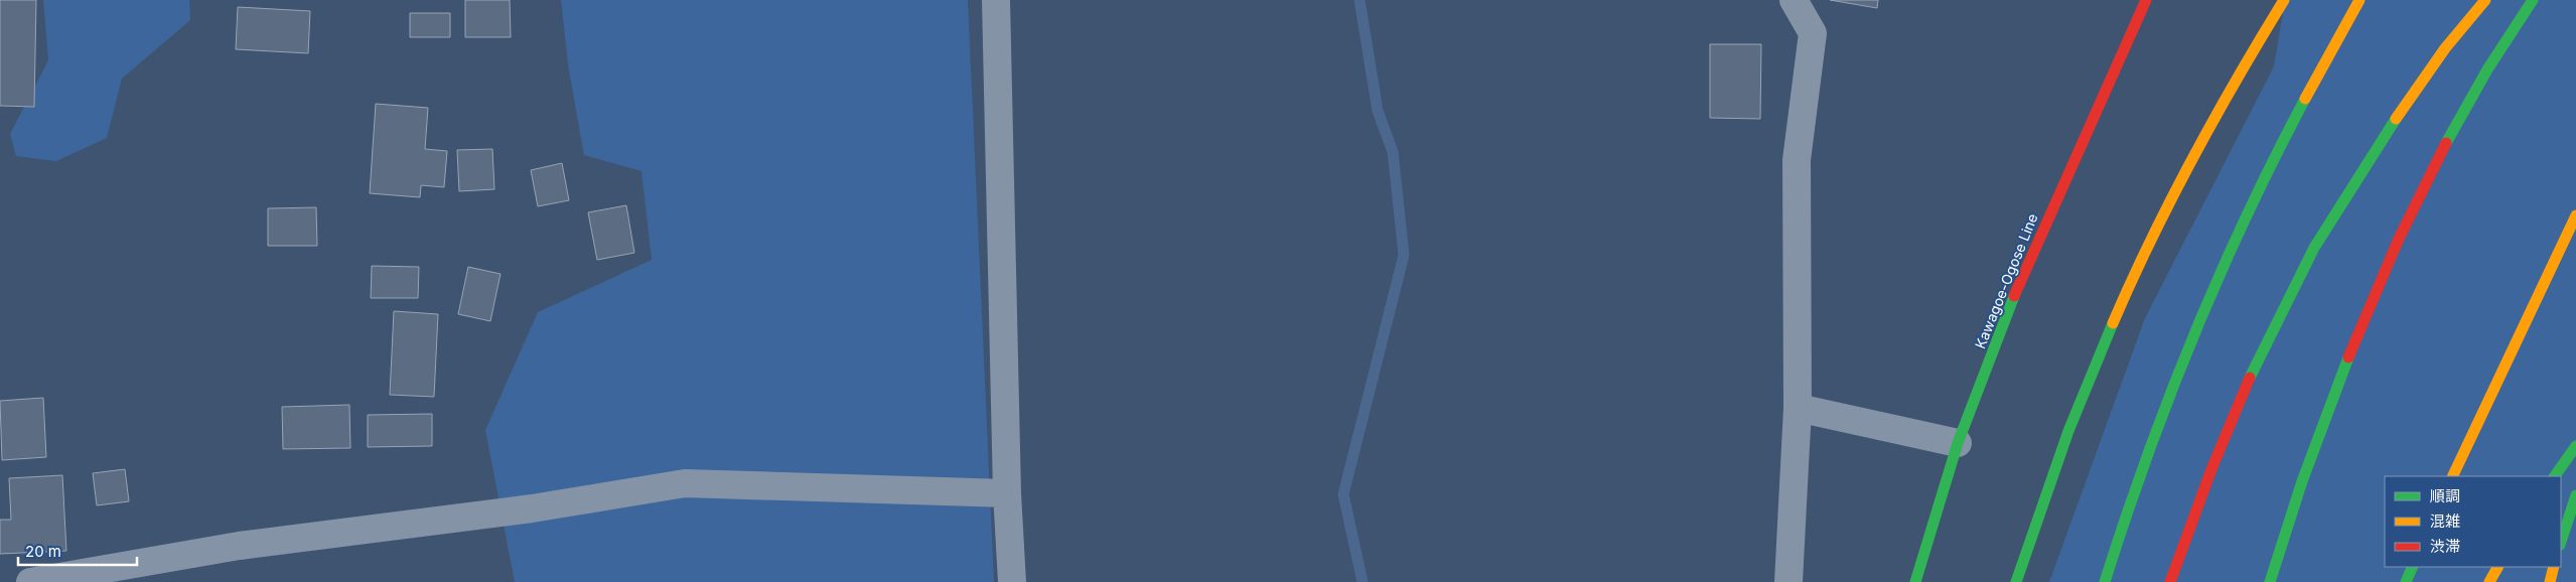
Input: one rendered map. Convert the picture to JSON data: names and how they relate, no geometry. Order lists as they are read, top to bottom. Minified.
{"streets":{"main road":["Kawagoe-Ogose Line"]},"legend":["順調","混雑","渋滞"],"scale_bar":"20 m"}
